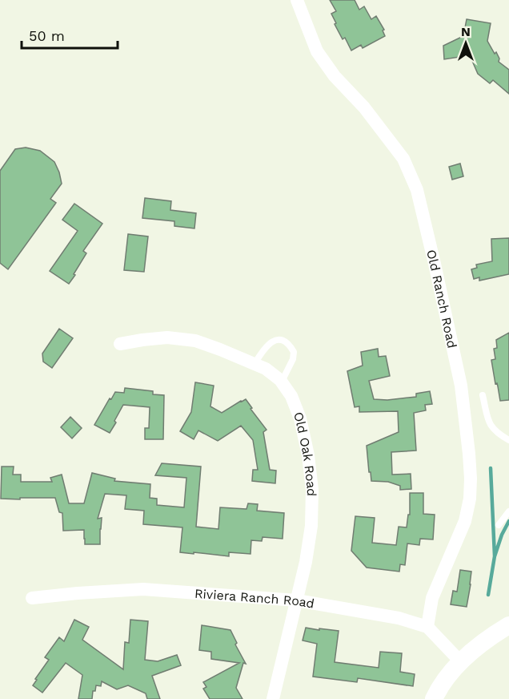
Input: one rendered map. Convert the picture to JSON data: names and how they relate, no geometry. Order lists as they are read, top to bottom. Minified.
{"streets":{"street":["Old Ranch Road","Old Oak Road","Riviera Ranch Road"]},"crossings":[["Old Ranch Road","Riviera Ranch Road"],["Old Oak Road","Riviera Ranch Road"]],"scale_bar":"50 m","north":"top"}
